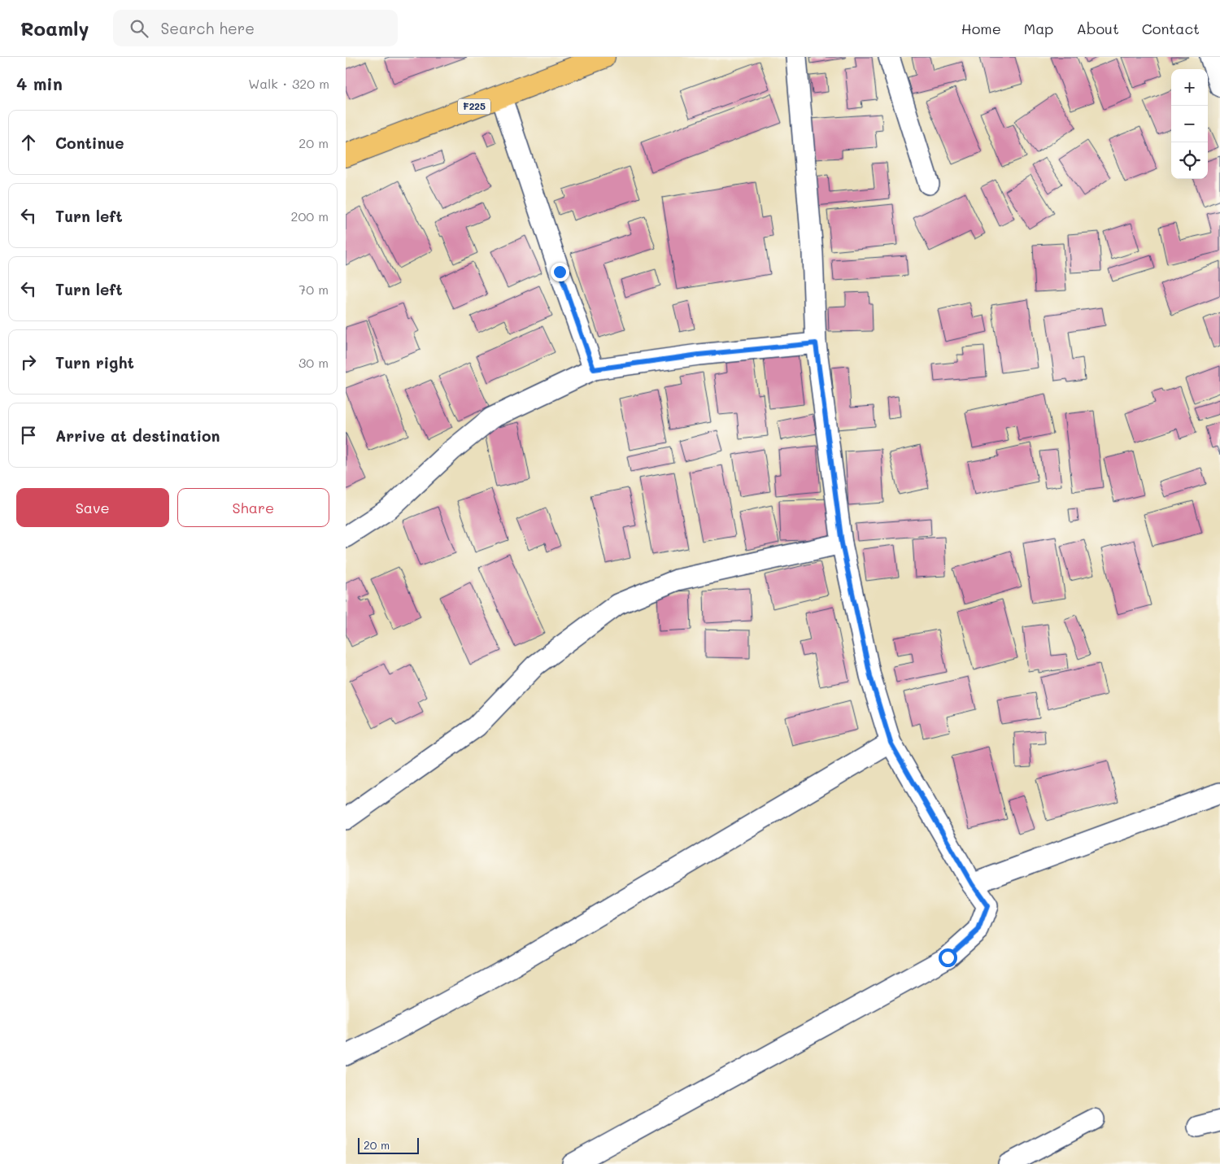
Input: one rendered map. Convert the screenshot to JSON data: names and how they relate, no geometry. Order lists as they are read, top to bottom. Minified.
{"streets":{"main road":["F225"]},"scale_bar":"20 m","page":{"header":"Roamly","search":"Search here","nav":["Home","Map","About","Contact"],"heading":["4 min","Walk · 320 m"],"map_buttons":["+","−"],"list":[["Continue","20 m"],["Turn left","200 m"],["Turn left","70 m"],["Turn right","30 m"],"Arrive at destination"],"buttons":["Save","Share"],"scale":"20 m"}}
